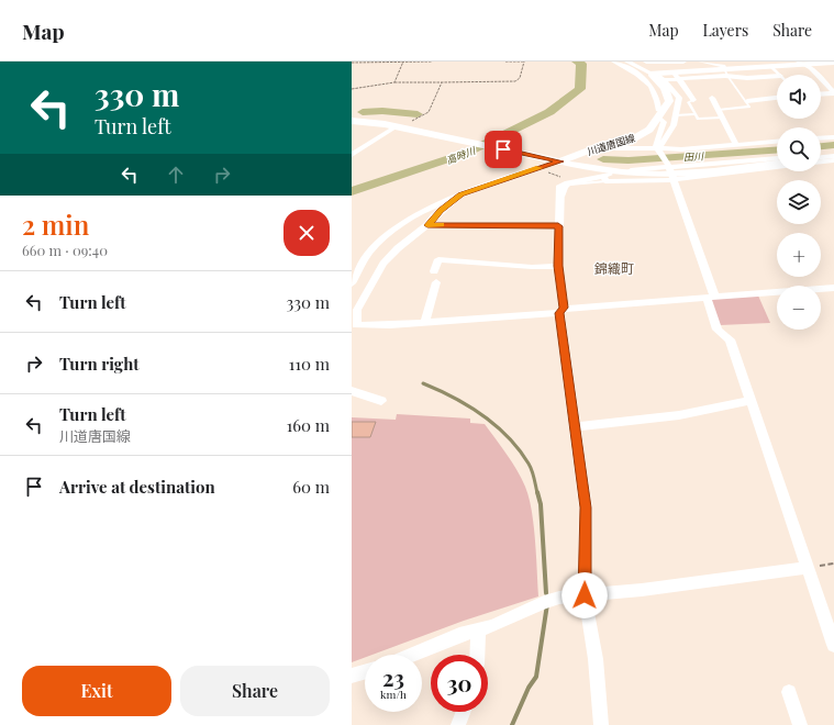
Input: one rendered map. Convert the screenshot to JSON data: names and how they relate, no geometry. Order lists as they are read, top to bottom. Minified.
{"streets":{"main road":["川道唐国線"]},"districts":["錦織町"],"water":["高時川","田川"],"page":{"header":"Map","nav":["Map","Layers","Share"],"turn":["330 m","Turn left"],"map_buttons":["+","−"],"heading":["2 min","660 m · 09:40"],"list":[{"name":"Turn left","value":"330 m"},{"name":"Turn right","value":"110 m"},{"name":"Turn left","note":"川道唐国線","value":"160 m"},{"name":"Arrive at destination","value":"60 m"}],"speed":"23 km/h","limit":"30","buttons":["Exit","Share"]}}
